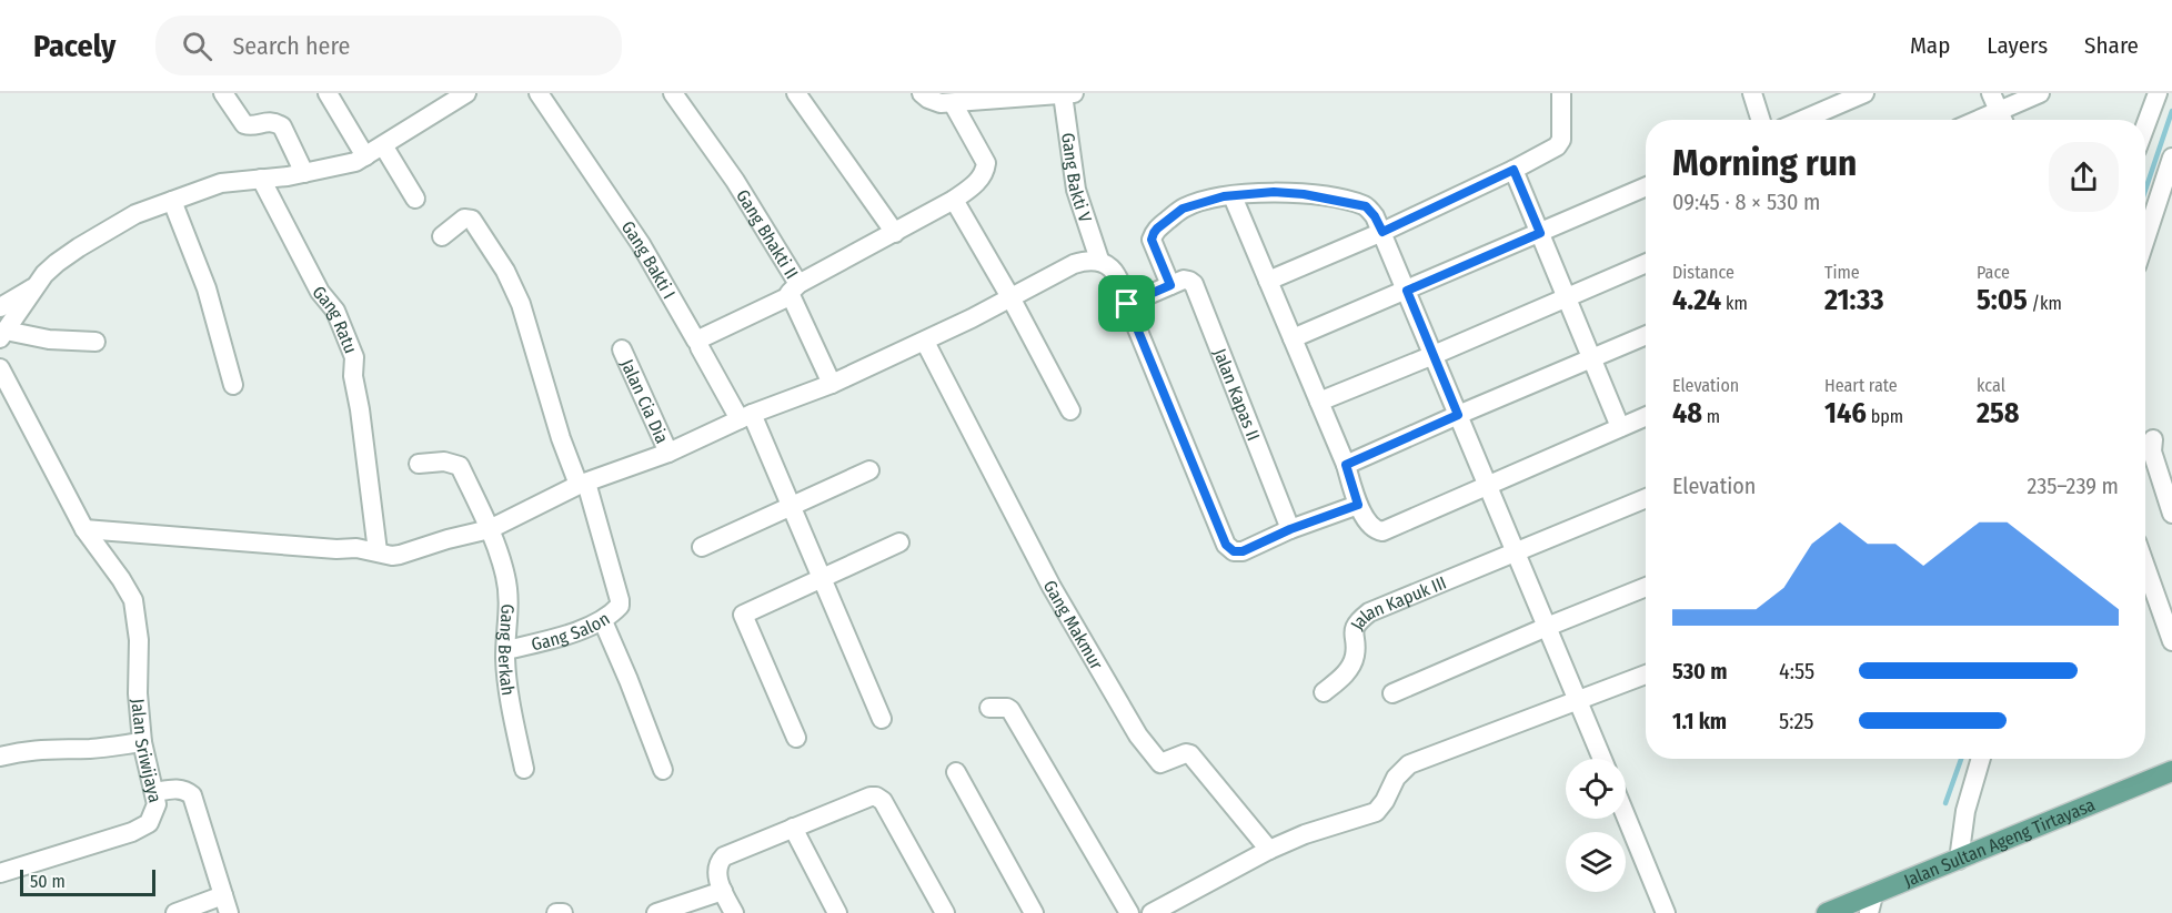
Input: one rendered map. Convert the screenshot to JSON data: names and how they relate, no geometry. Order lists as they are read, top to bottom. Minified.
{"streets":{"main road":["Jalan Sultan Ageng Tirtayasa"],"street":["Gang Bakti V","Gang Bhakti II","Gang Bakti I","Gang Ratu","Jalan Kapas II","Jalan Cia Dia","Jalan Kapuk III","Gang Makmur","Gang Salon","Gang Berkah","Jalan Sriwijaya"]},"crossings":[["Gang Bhakti II","Gang Bakti I"],["Gang Salon","Gang Berkah"]],"scale_bar":"50 m","page":{"header":"Pacely","search":"Search here","nav":["Map","Layers","Share"],"heading":["Morning run","09:45 · 8 × 530 m"],"stats":[["Distance","4.24 km"],["Time","21:33"],["Pace","5:05 /km"],["Elevation","48 m"],["Heart rate","146 bpm"],["kcal","258"]],"chart":["Elevation","235–239 m"],"list":[{"name":"530 m","note":"4:55"},{"name":"1.1 km","note":"5:25"}],"scale":"50 m"}}
